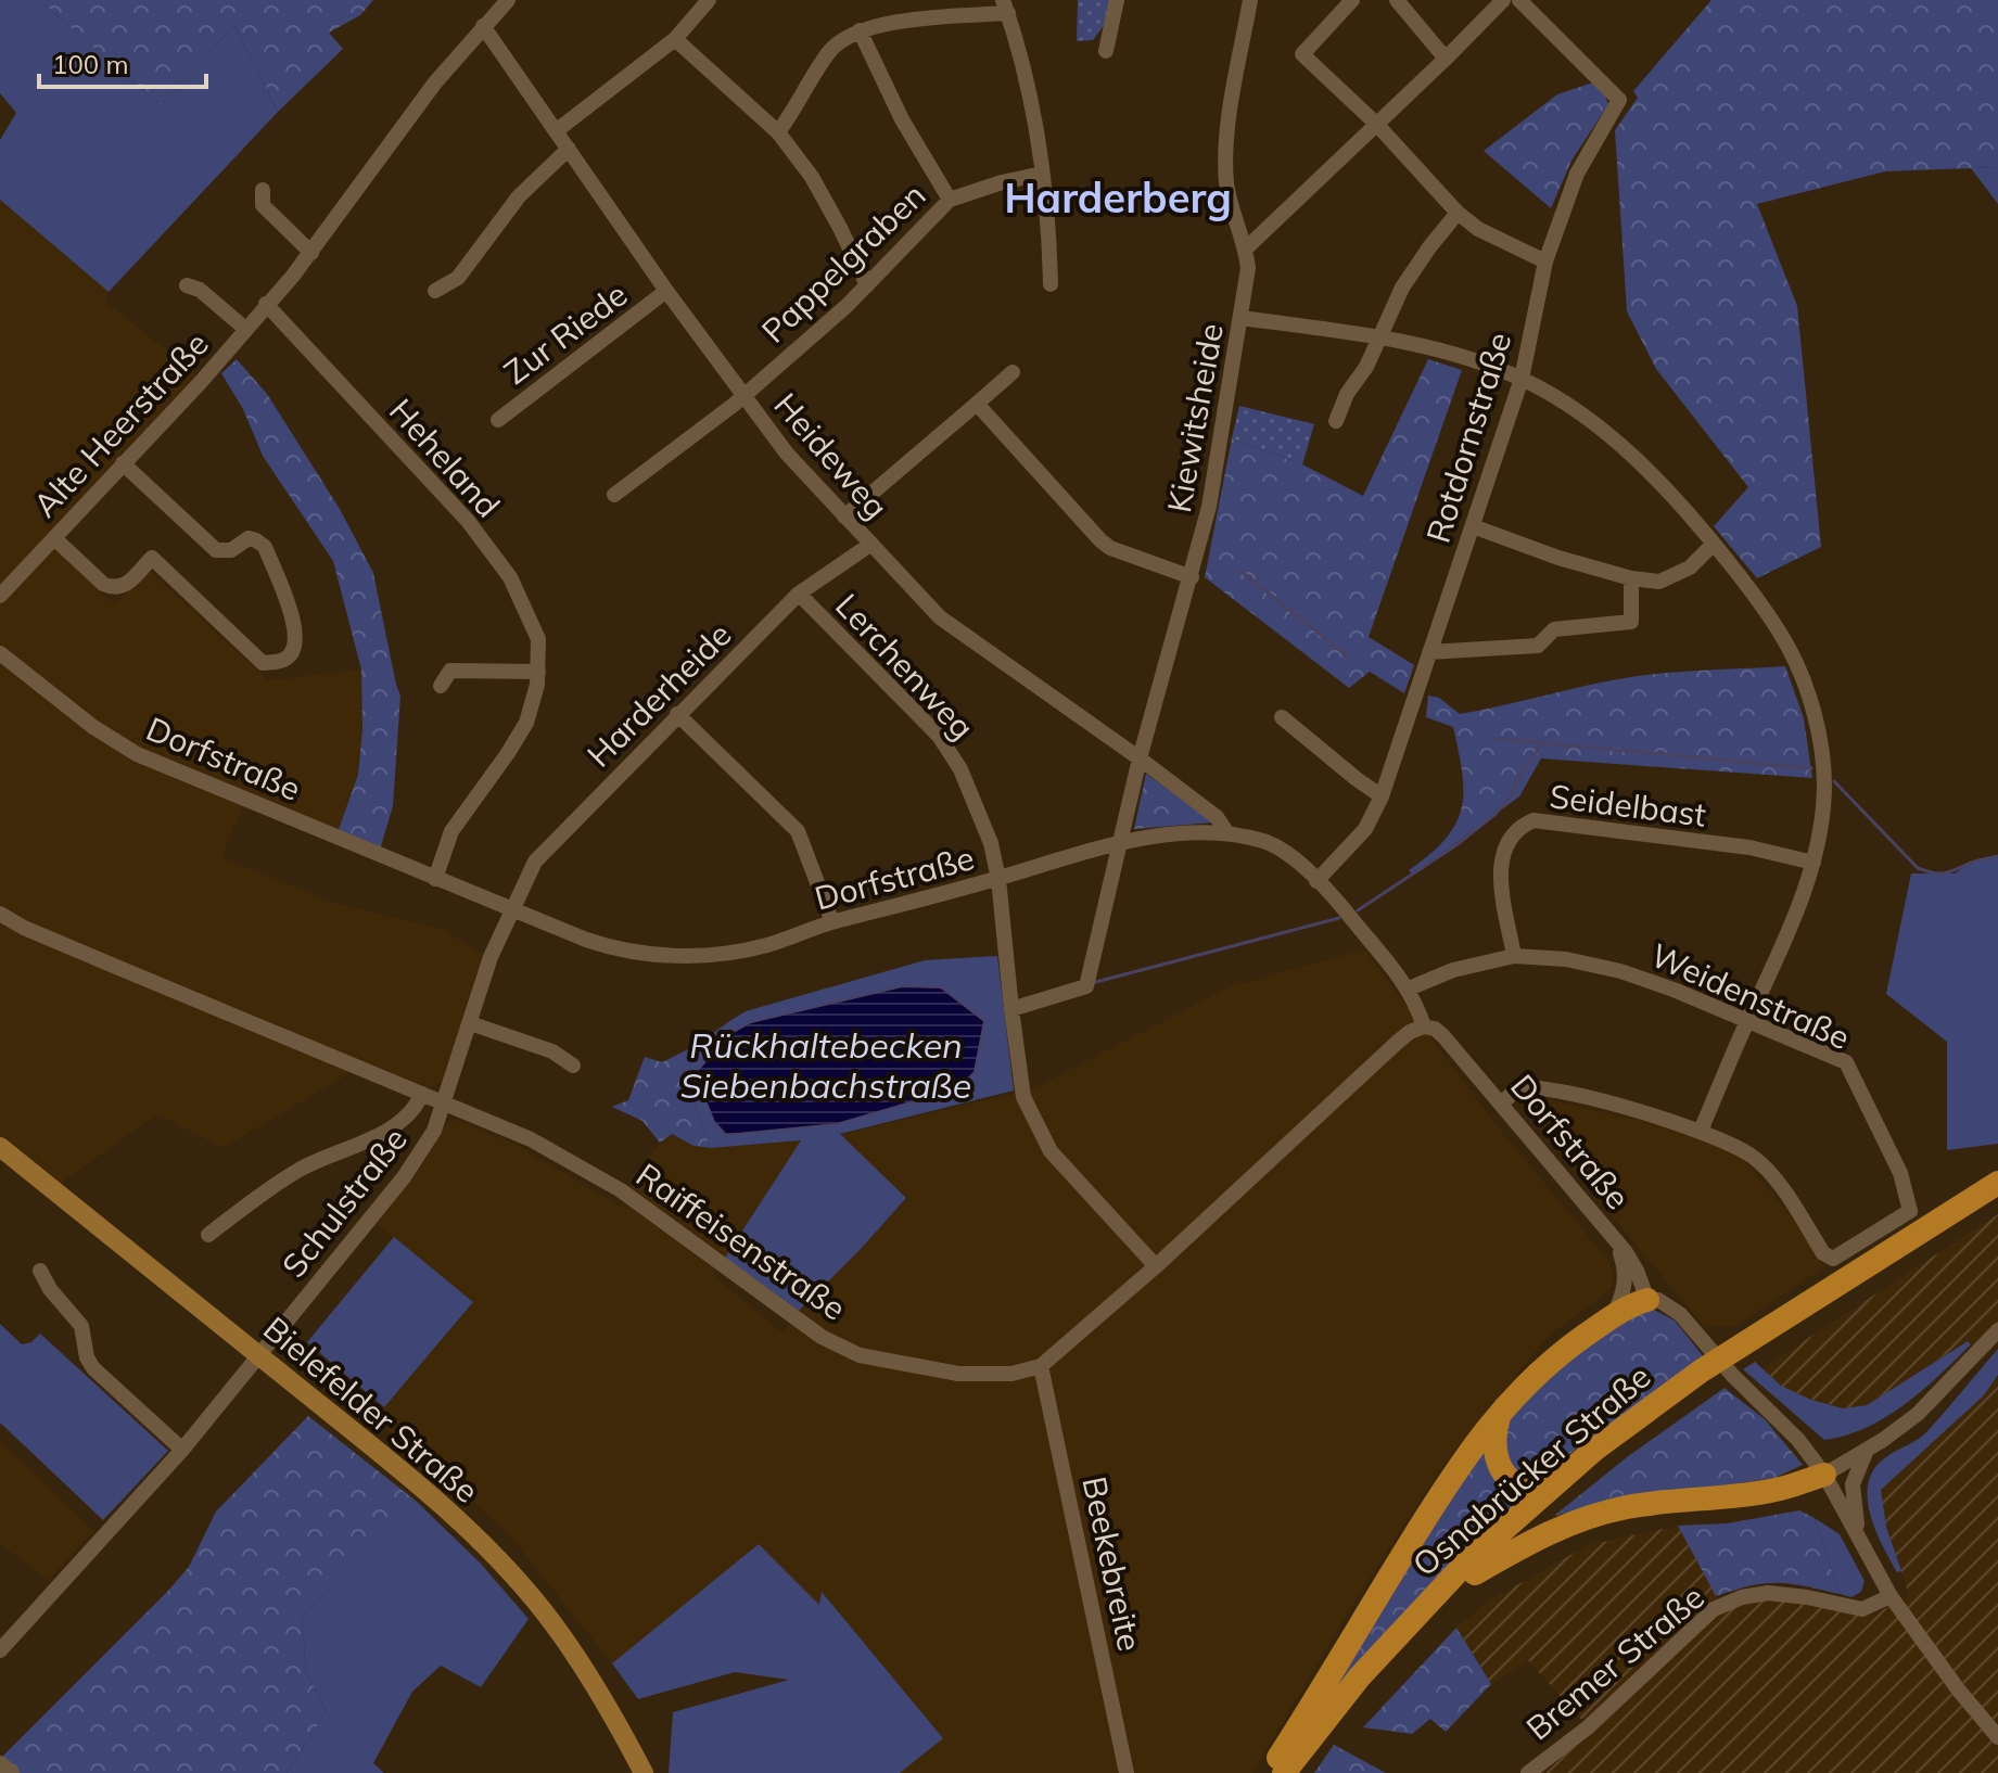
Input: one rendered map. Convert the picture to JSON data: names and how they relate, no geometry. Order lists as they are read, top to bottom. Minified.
{"streets":{"highway":["Osnabrücker Straße"],"main road":["Bielefelder Straße"],"street":["Pappelgraben","Zur Riede","Kiewitsheide","Alte Heerstraße","Rotdornstraße","Heideweg","Heheland","Lerchenweg","Harderheide","Dorfstraße","Seidelbast","Weidenstraße","Schulstraße","Raiffeisenstraße","Beekebreite","Bremer Straße"]},"crossings":[["Pappelgraben","Heideweg"],["Zur Riede","Heideweg"],["Kiewitsheide","Heideweg"],["Kiewitsheide","Lerchenweg"],["Kiewitsheide","Dorfstraße"],["Alte Heerstraße","Heideweg"],["Alte Heerstraße","Heheland"],["Rotdornstraße","Dorfstraße"],["Heideweg","Harderheide"],["Heideweg","Dorfstraße"],["Heheland","Dorfstraße"],["Lerchenweg","Harderheide"],["Lerchenweg","Dorfstraße"],["Harderheide","Dorfstraße"],["Harderheide","Schulstraße"],["Dorfstraße","Weidenstraße"],["Dorfstraße","Schulstraße"],["Seidelbast","Weidenstraße"],["Schulstraße","Raiffeisenstraße"],["Raiffeisenstraße","Beekebreite"]],"districts":["Harderberg"],"water":["Rückhaltebecken Siebenbachstraße"],"scale_bar":"100 m"}
